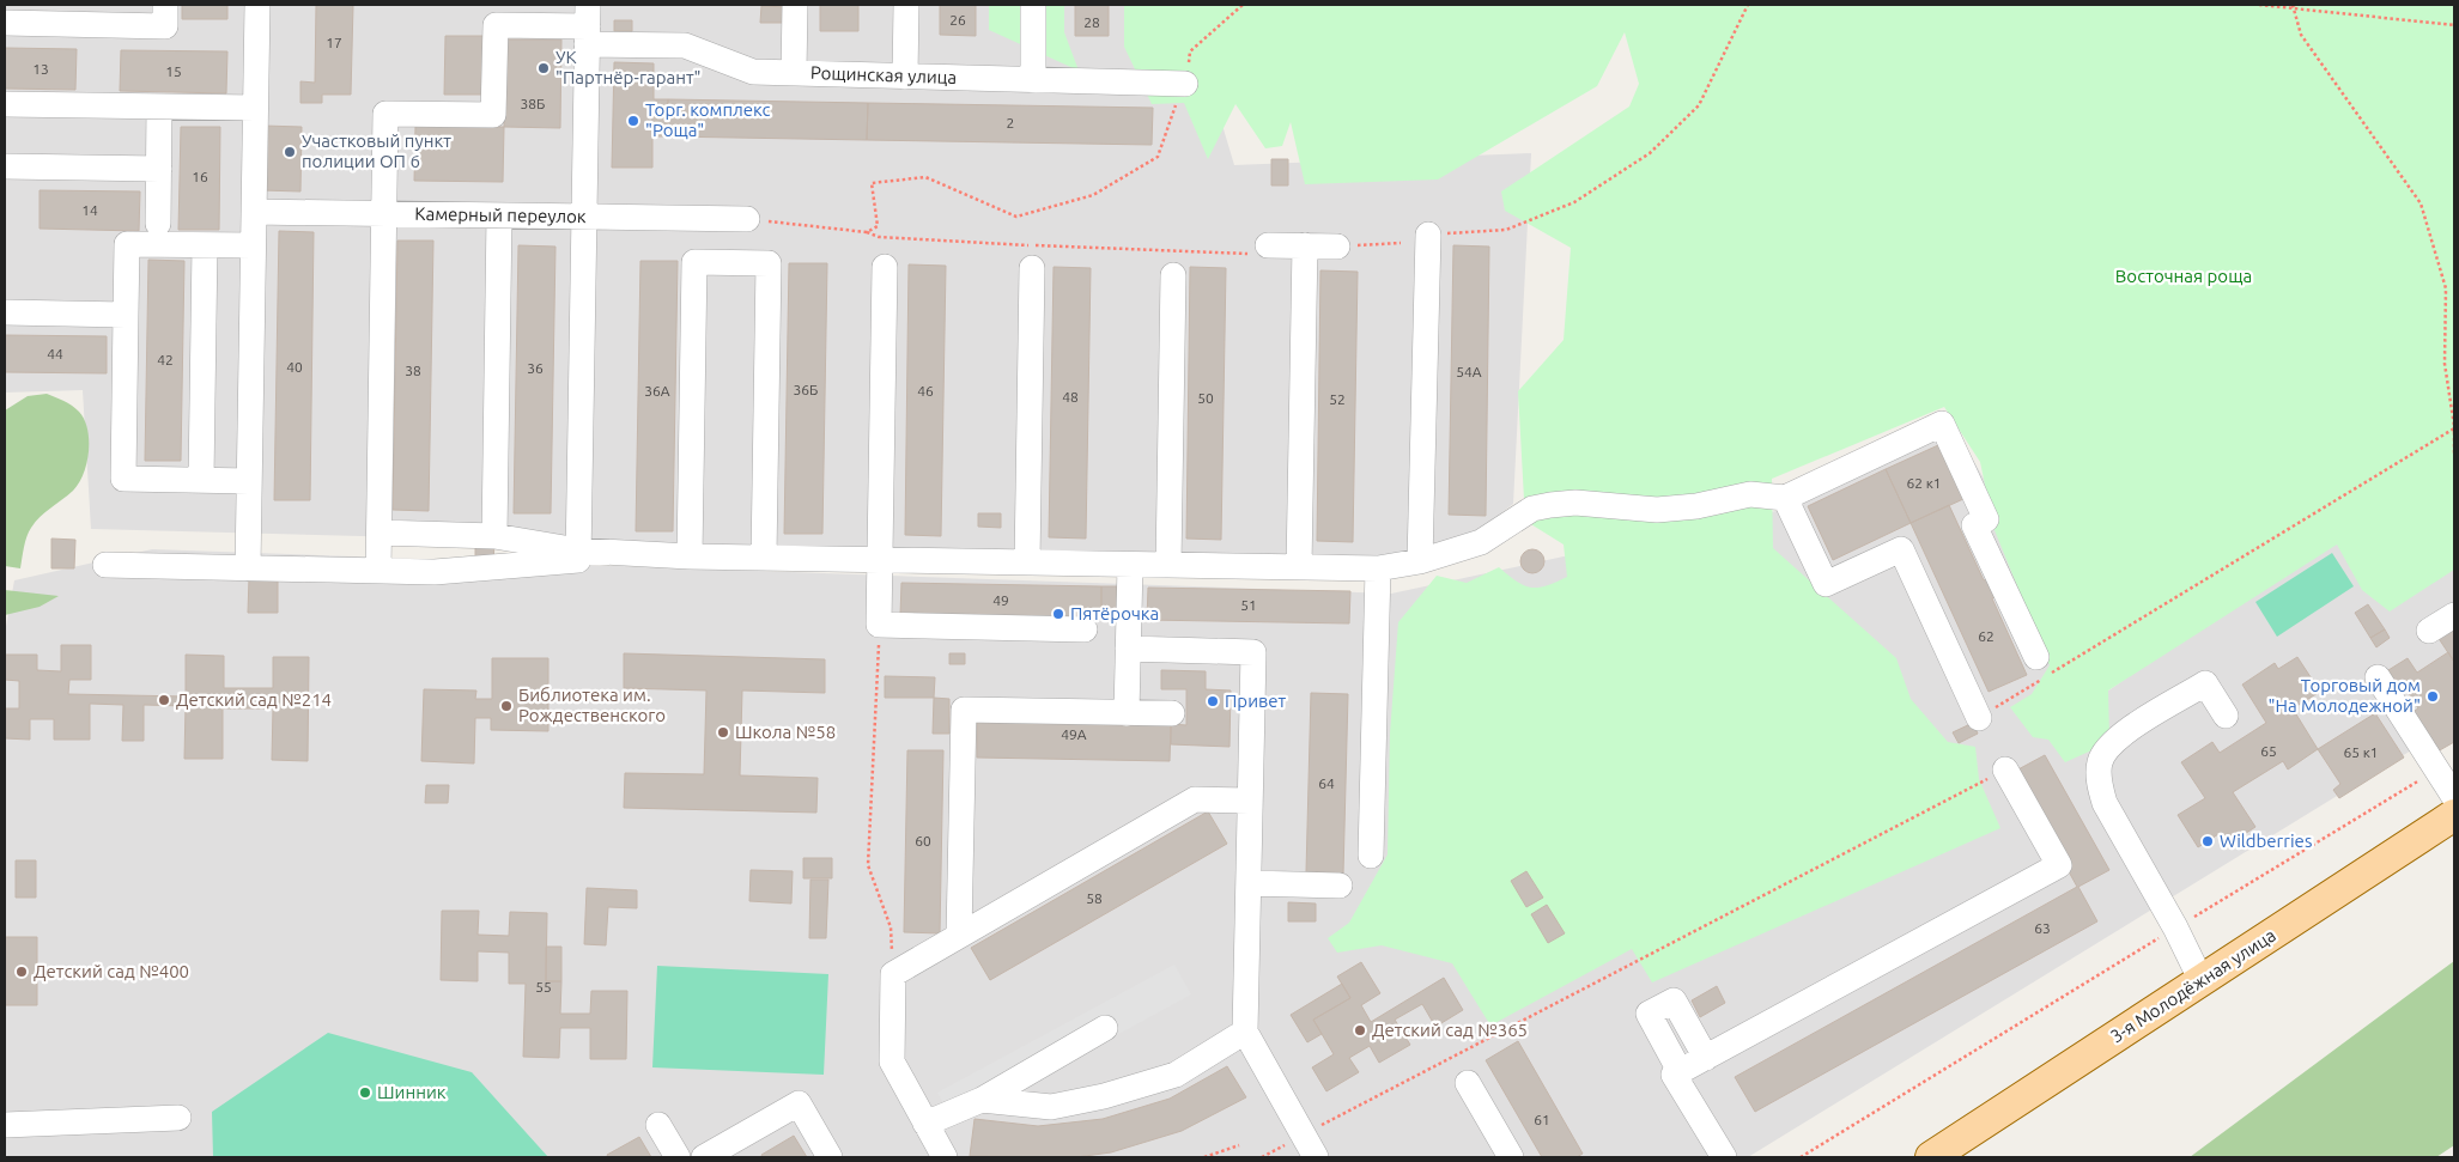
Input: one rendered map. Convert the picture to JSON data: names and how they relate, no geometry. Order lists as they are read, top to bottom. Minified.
{"streets":{"main road":["3-я Молодёжная улица"],"street":["Рощинская улица","Камерный переулок"]},"crossings":[["Рощинская улица","Камерный переулок"]],"parks":["Восточная роща"],"places":["УК \"Партнёр-гарант\"","Торг. комплекс \"Роща\"","Участковый пункт полиции ОП 6","Пятёрочка","Торговый дом \"На Молодежной\"","Детский сад №214","Привет","Библиотека им. Рождественского","Школа №58","Wildberries","Детский сад №400","Детский сад №365","Шинник"],"house_numbers":["26","28","17","13","15","38Б","2","16","14","44","42","40","36","38","54А","36Б","36А","46","48","50","52","62 к1","49","51","62","49А","65","65 к1","64","60","58","63","55","61"]}
